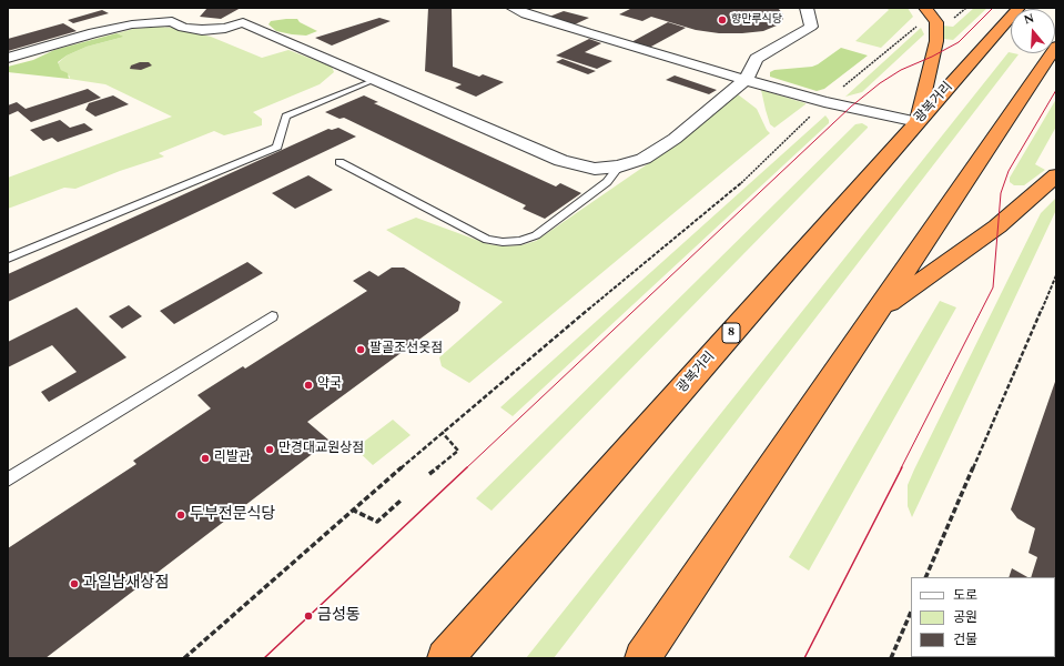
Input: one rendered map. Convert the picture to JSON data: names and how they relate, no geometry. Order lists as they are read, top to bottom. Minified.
{"streets":{"highway":["광복거리","8"]},"places":["향만루식당","팔골조선옷점","약국","만경대교원상점","리발관","두부전문식당","과일남새상점","금성동"],"legend":["도로","공원","건물"],"north":"top"}
